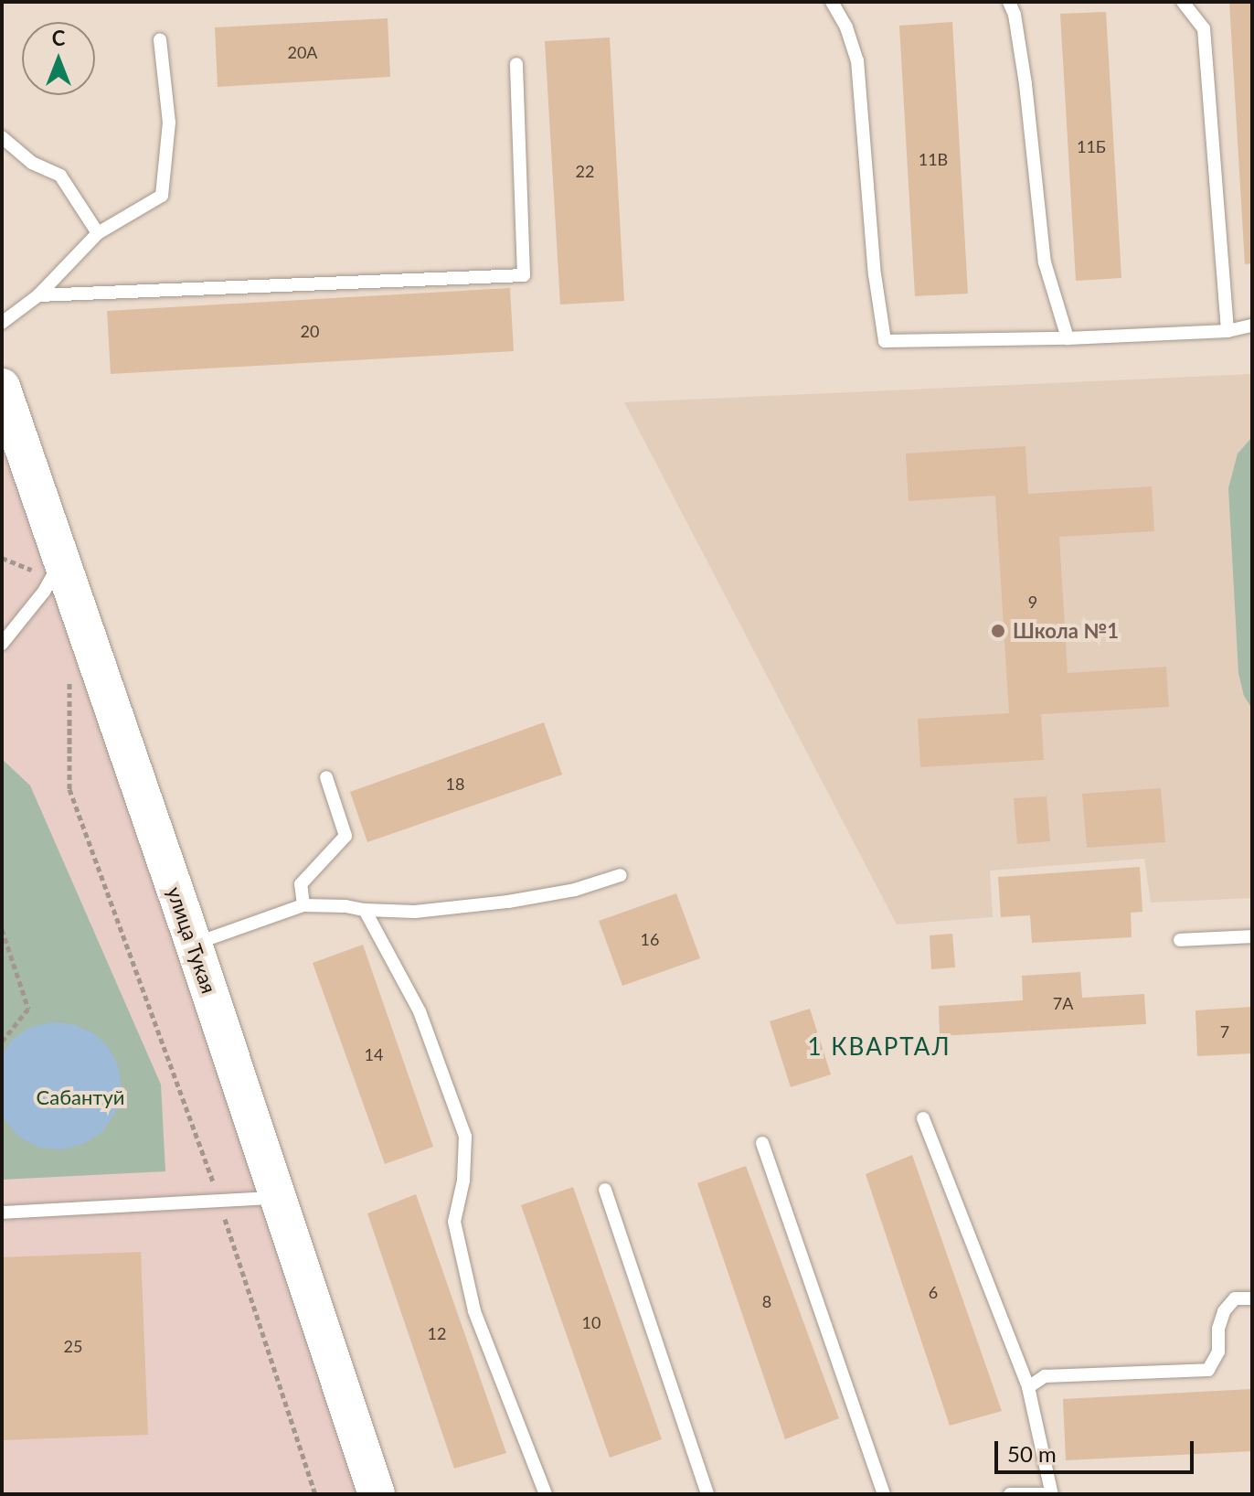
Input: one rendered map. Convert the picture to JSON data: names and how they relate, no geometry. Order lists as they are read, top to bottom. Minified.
{"streets":{"street":["улица Тукая"]},"districts":["1 КВАРТАЛ"],"parks":["Сабантуй"],"places":["Школа №1"],"house_numbers":["20А","11Б","11В","22","20","9","18","16","7А","7","14","6","8","10","12","25"],"scale_bar":"50 m","north":"top"}
